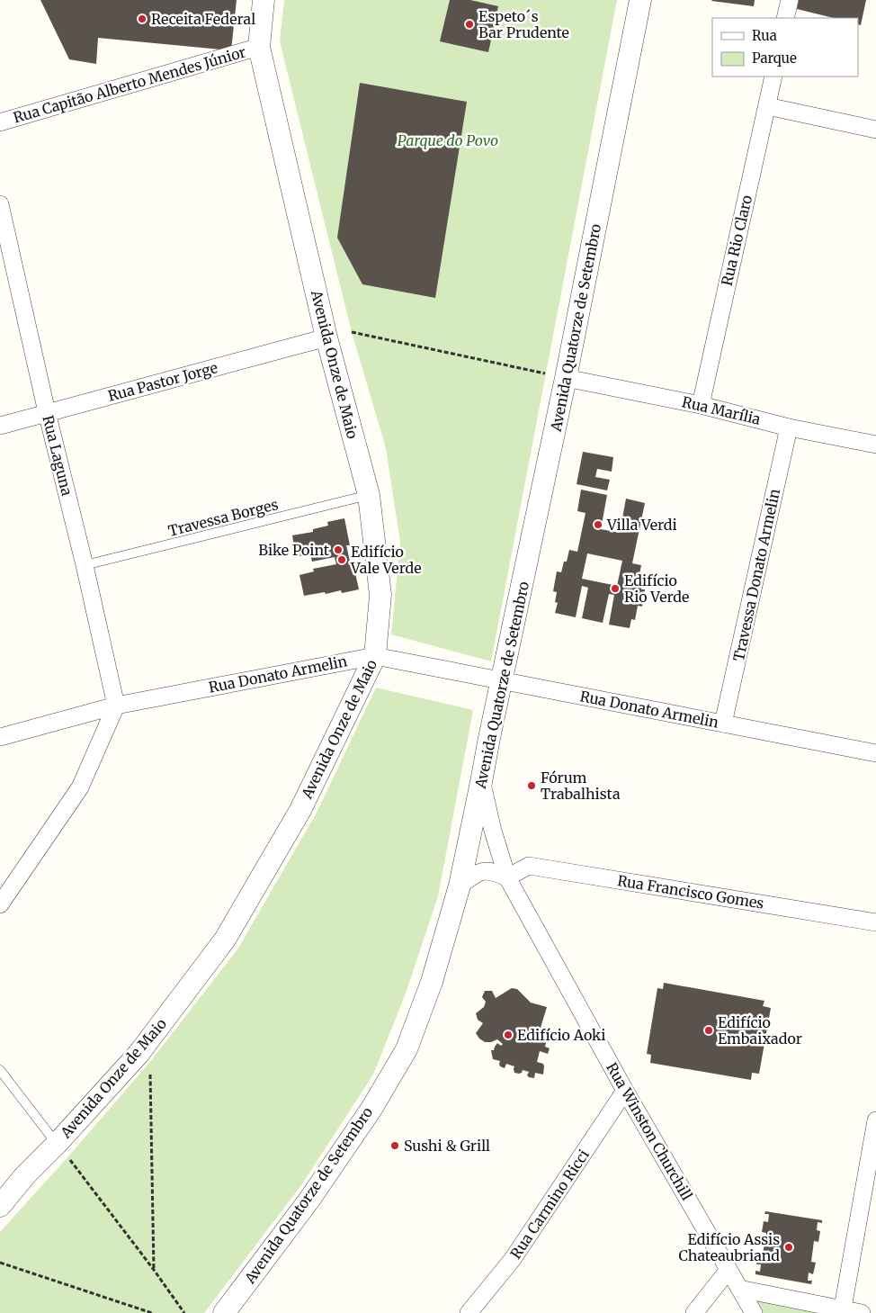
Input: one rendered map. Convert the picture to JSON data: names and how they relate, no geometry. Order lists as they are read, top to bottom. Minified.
{"streets":{"street":["Rua Capitão Alberto Mendes Júnior","Rua Rio Claro","Avenida Quatorze de Setembro","Avenida Onze de Maio","Rua Pastor Jorge","Rua Marília","Rua Laguna","Travessa Donato Armelin","Rua Donato Armelin","Rua Francisco Gomes","Rua Winston Churchill","Rua Carmino Ricci"],"lane":["Travessa Borges"]},"crossings":[["Rua Capitão Alberto Mendes Júnior","Avenida Onze de Maio"],["Rua Rio Claro","Rua Marília"],["Avenida Quatorze de Setembro","Rua Marília"],["Avenida Quatorze de Setembro","Rua Donato Armelin"],["Avenida Quatorze de Setembro","Rua Winston Churchill"],["Avenida Onze de Maio","Rua Pastor Jorge"],["Avenida Onze de Maio","Travessa Borges"],["Avenida Onze de Maio","Rua Donato Armelin"],["Rua Pastor Jorge","Rua Laguna"],["Rua Marília","Travessa Donato Armelin"],["Rua Laguna","Travessa Borges"],["Rua Laguna","Rua Donato Armelin"],["Travessa Donato Armelin","Rua Donato Armelin"],["Rua Francisco Gomes","Rua Winston Churchill"],["Rua Winston Churchill","Rua Carmino Ricci"]],"parks":["Parque do Povo"],"places":["Receita Federal","Espeto´s Bar Prudente","Villa Verdi","Bike Point","Edifício Vale Verde","Edifício Rio Verde","Fórum Trabalhista","Edifício Embaixador","Edifício Aoki","Sushi & Grill","Edifício Assis Chateaubriand"],"legend":["Rua","Parque"]}
